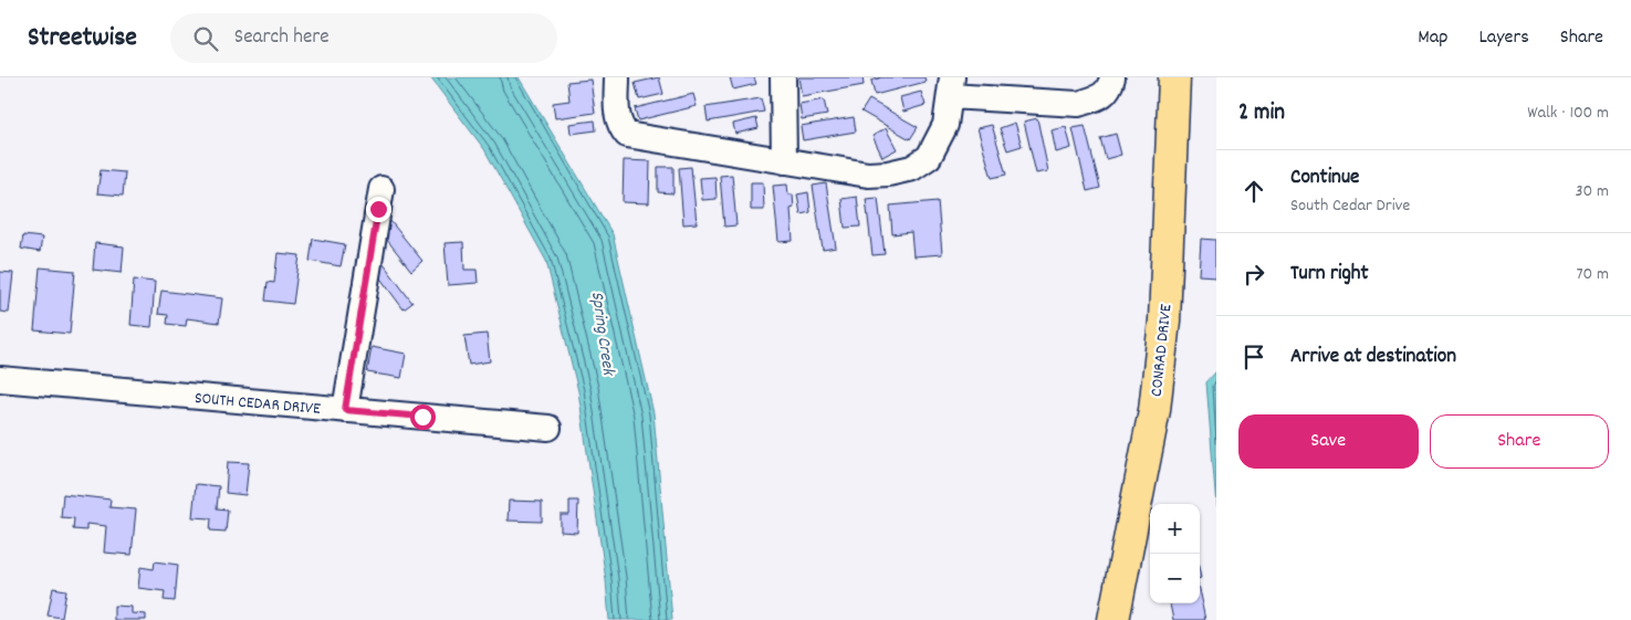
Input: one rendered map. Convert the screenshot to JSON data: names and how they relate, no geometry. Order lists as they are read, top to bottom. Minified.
{"streets":{"main road":["CONRAD DRIVE"],"street":["SOUTH CEDAR DRIVE"]},"water":["Spring Creek"],"page":{"header":"Streetwise","search":"Search here","nav":["Map","Layers","Share"],"heading":["2 min","Walk · 100 m"],"list":[["Continue","South Cedar Drive","30 m"],["Turn right","70 m"],"Arrive at destination"],"buttons":["Save","Share"],"map_buttons":["+","−"]}}
